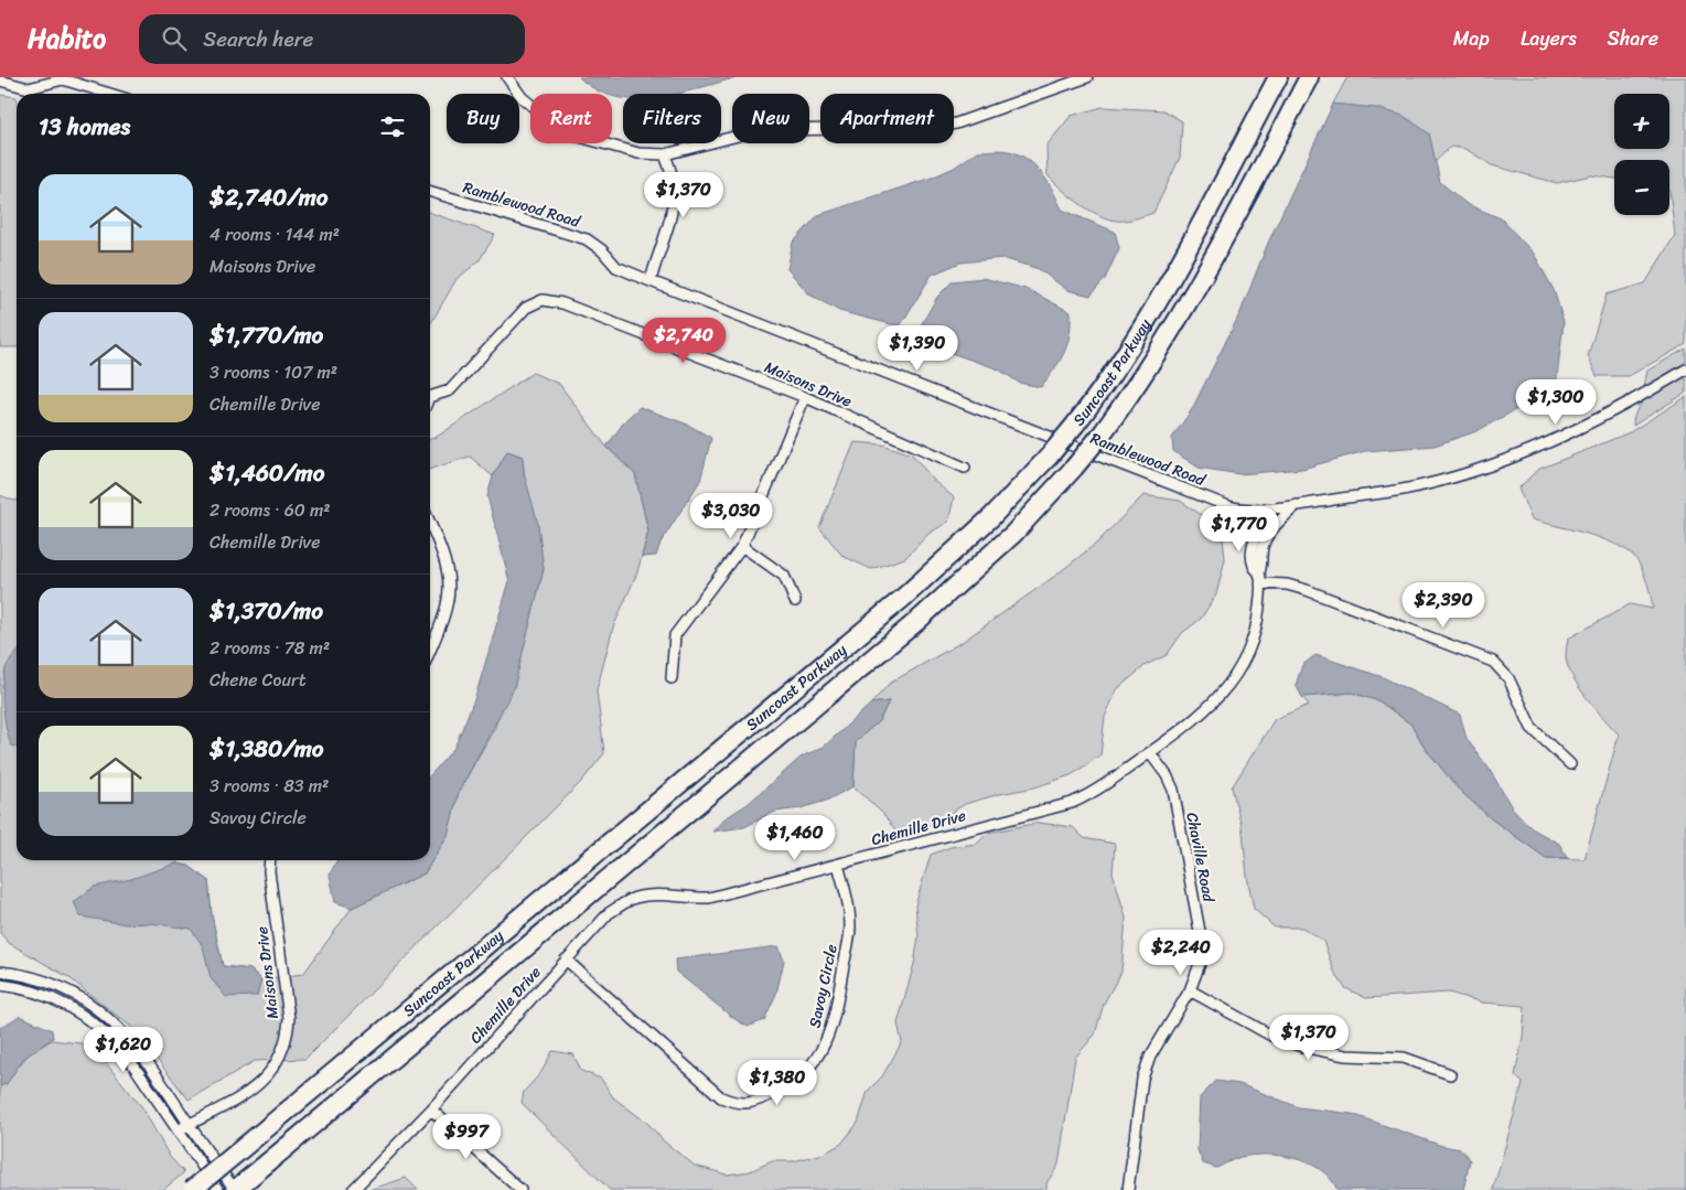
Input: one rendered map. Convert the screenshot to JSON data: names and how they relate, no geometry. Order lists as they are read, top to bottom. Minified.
{"streets":{"highway":["Suncoast Parkway"],"street":["Ramblewood Road","Maisons Drive","Chemille Drive","Chaville Road","Savoy Circle"]},"crossings":[["Ramblewood Road","Chemille Drive"],["Chemille Drive","Chaville Road"],["Chemille Drive","Savoy Circle"]],"page":{"header":"Habito","search":"Search here","nav":["Map","Layers","Share"],"map_buttons":["+","−"],"chip":["Buy","Rent","Filters","New","Apartment"],"heading":"13 homes","list":[{"name":"$2,740/mo","note":"4 rooms · 144 m² · Maisons Drive"},{"name":"$1,770/mo","note":"3 rooms · 107 m² · Chemille Drive"},{"name":"$1,460/mo","note":"2 rooms · 60 m² · Chemille Drive"},{"name":"$1,370/mo","note":"2 rooms · 78 m² · Chene Court"},{"name":"$1,380/mo","note":"3 rooms · 83 m² · Savoy Circle"}],"price":["$1,370","$2,740","$1,390","$1,300","$3,030","$1,770","$2,390","$1,460","$2,240","$1,370","$1,620","$1,380","$997"]}}
